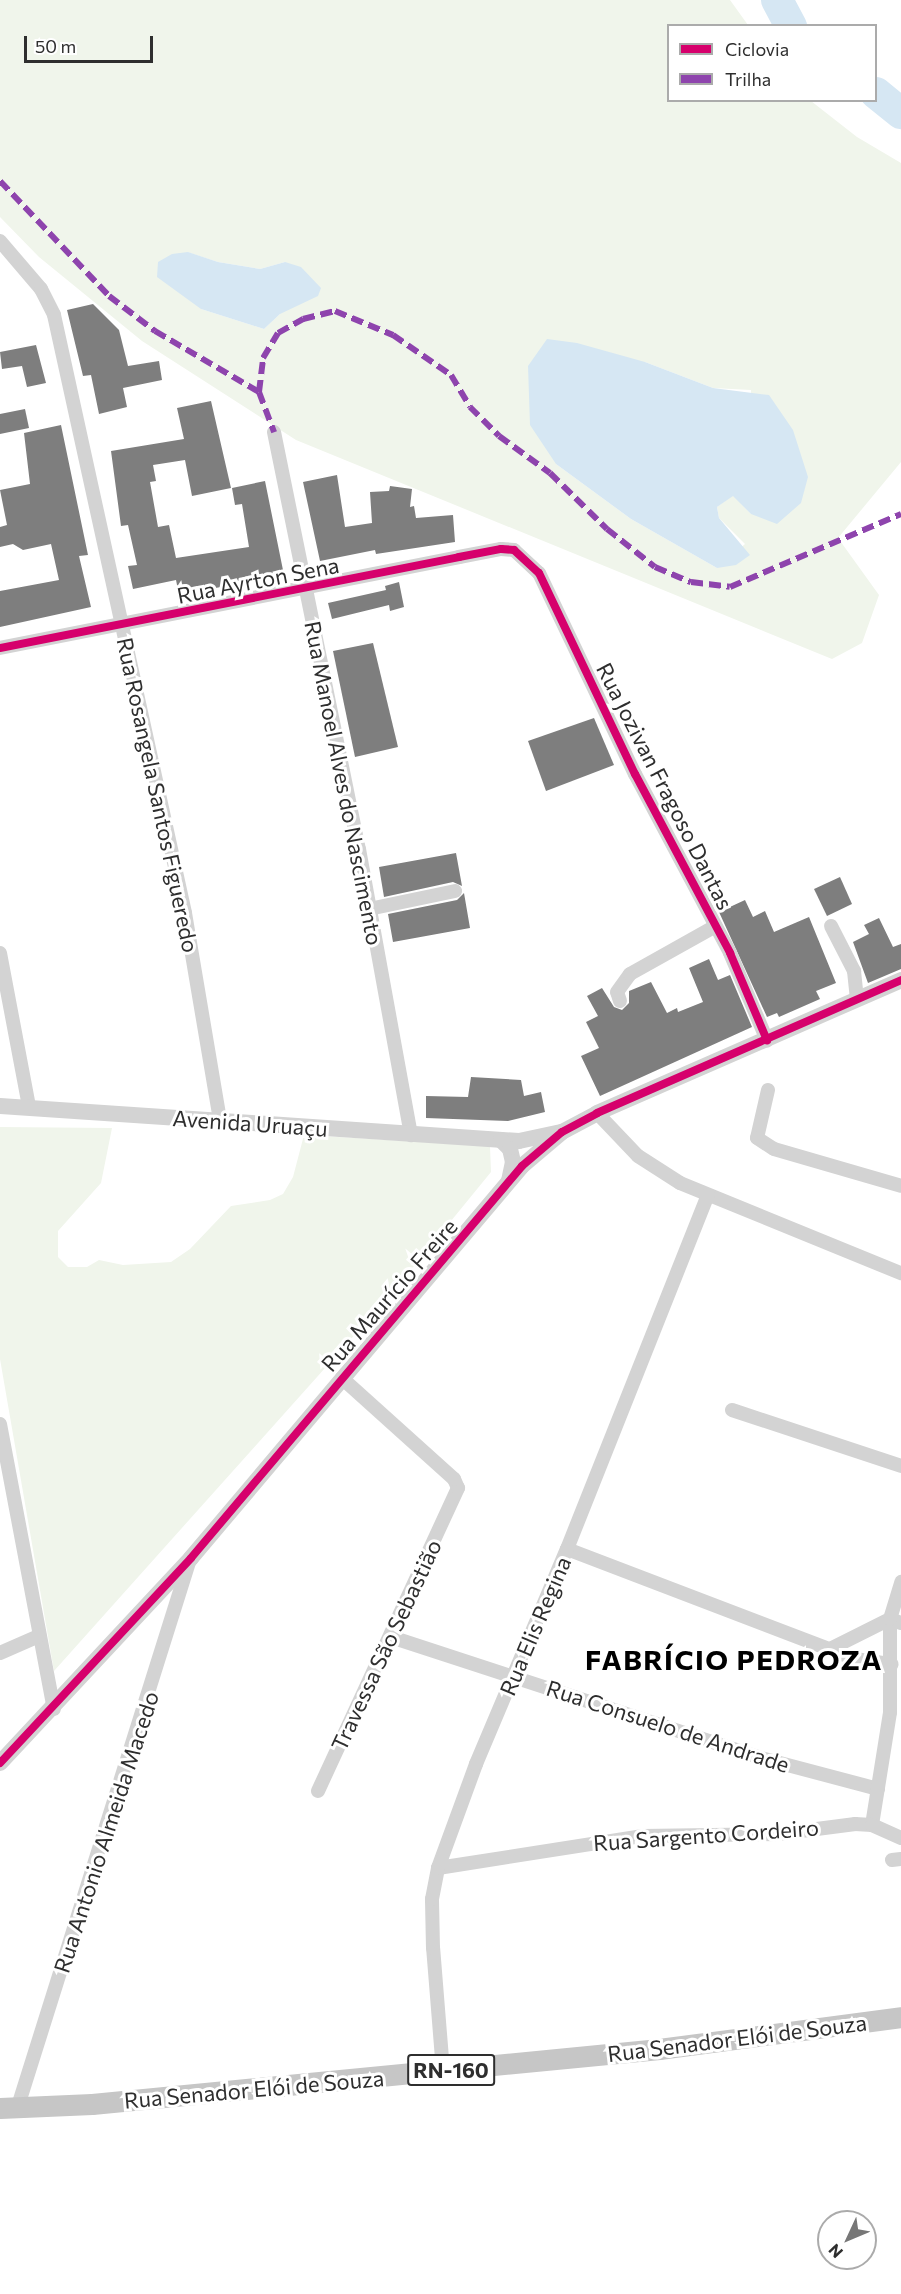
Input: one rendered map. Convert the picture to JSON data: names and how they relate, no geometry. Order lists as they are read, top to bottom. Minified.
{"streets":{"main road":["Rua Senador Elói de Souza","RN-160"],"street":["Rua Ayrton Sena","Rua Manoel Alves do Nascimento","Rua Jozivan Fragoso Dantas","Rua Rosangela Santos Figueredo","Avenida Uruaçu","Rua Maurício Freire","Rua Elis Regina","Travessa São Sebastião","Rua Consuelo de Andrade","Rua Antonio Almeida Macedo","Rua Sargento Cordeiro"]},"crossings":[["Rua Ayrton Sena","Rua Manoel Alves do Nascimento"],["Rua Ayrton Sena","Rua Jozivan Fragoso Dantas"],["Rua Ayrton Sena","Rua Rosangela Santos Figueredo"],["Rua Manoel Alves do Nascimento","Avenida Uruaçu"],["Rua Jozivan Fragoso Dantas","Rua Maurício Freire"],["Rua Rosangela Santos Figueredo","Avenida Uruaçu"],["Avenida Uruaçu","Rua Maurício Freire"],["Rua Maurício Freire","Travessa São Sebastião"],["Rua Maurício Freire","Rua Antonio Almeida Macedo"],["Rua Elis Regina","Rua Consuelo de Andrade"],["Rua Elis Regina","Rua Sargento Cordeiro"],["Rua Elis Regina","Rua Senador Elói de Souza"],["Travessa São Sebastião","Rua Consuelo de Andrade"],["Rua Antonio Almeida Macedo","Rua Senador Elói de Souza"]],"districts":["FABRÍCIO PEDROZA"],"legend":["Ciclovia","Trilha"],"scale_bar":"50 m","north":"bottom left"}
